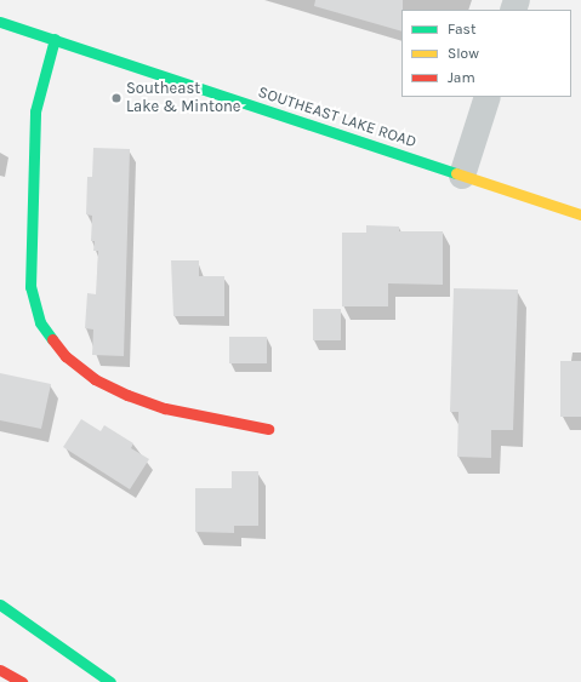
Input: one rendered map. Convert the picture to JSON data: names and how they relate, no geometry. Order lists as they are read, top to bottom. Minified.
{"streets":{"main road":["SOUTHEAST LAKE ROAD"]},"places":["Southeast Lake & Mintone"],"legend":["Fast","Slow","Jam"]}
